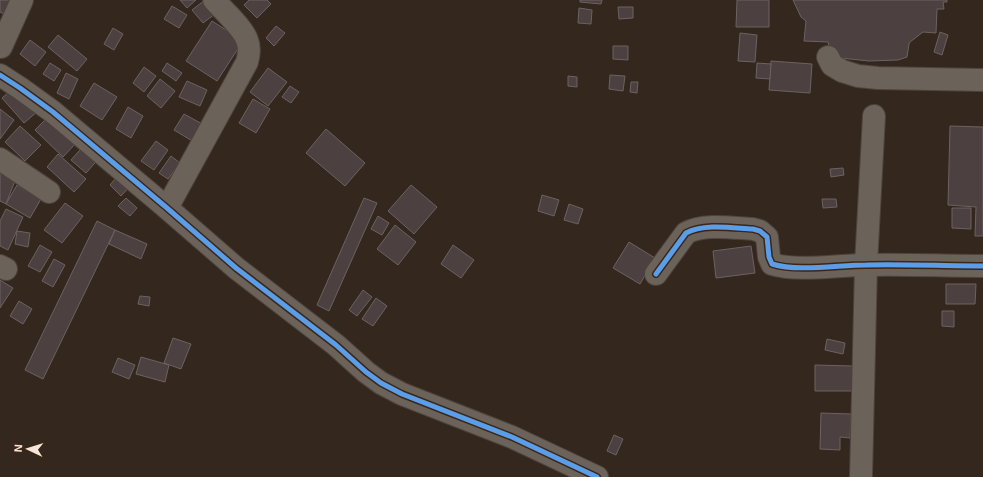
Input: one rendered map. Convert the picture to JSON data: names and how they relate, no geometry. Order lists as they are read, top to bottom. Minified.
{"north":"left"}
